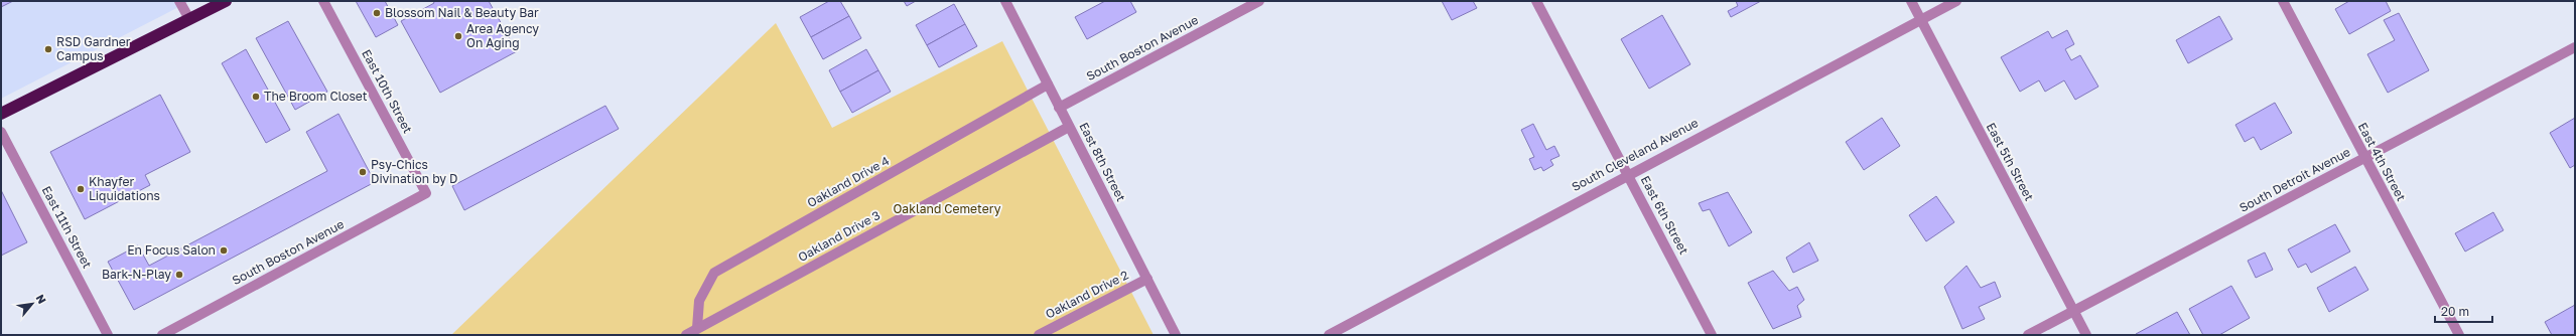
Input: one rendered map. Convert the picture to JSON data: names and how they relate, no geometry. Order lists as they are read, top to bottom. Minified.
{"streets":{"street":["South Boston Avenue","East 10th Street","South Cleveland Avenue","East 8th Street","East 5th Street","East 4th Street","South Detroit Avenue","Oakland Drive 4","East 6th Street","East 11th Street","Oakland Drive 3","Oakland Drive 2"]},"crossings":[["South Boston Avenue","East 10th Street"],["South Boston Avenue","East 8th Street"],["South Cleveland Avenue","East 5th Street"],["South Cleveland Avenue","East 6th Street"],["East 8th Street","Oakland Drive 4"],["East 8th Street","Oakland Drive 3"],["East 8th Street","Oakland Drive 2"],["East 5th Street","South Detroit Avenue"],["East 4th Street","South Detroit Avenue"],["Oakland Drive 4","Oakland Drive 3"]],"parks":["Oakland Cemetery"],"places":["Blossom Nail & Beauty Bar","Area Agency On Aging","RSD Gardner Campus","The Broom Closet","Psy-Chics Divination by D","Khayfer Liquidations","En Focus Salon","Bark-N-Play"],"scale_bar":"20 m","north":"top right"}
